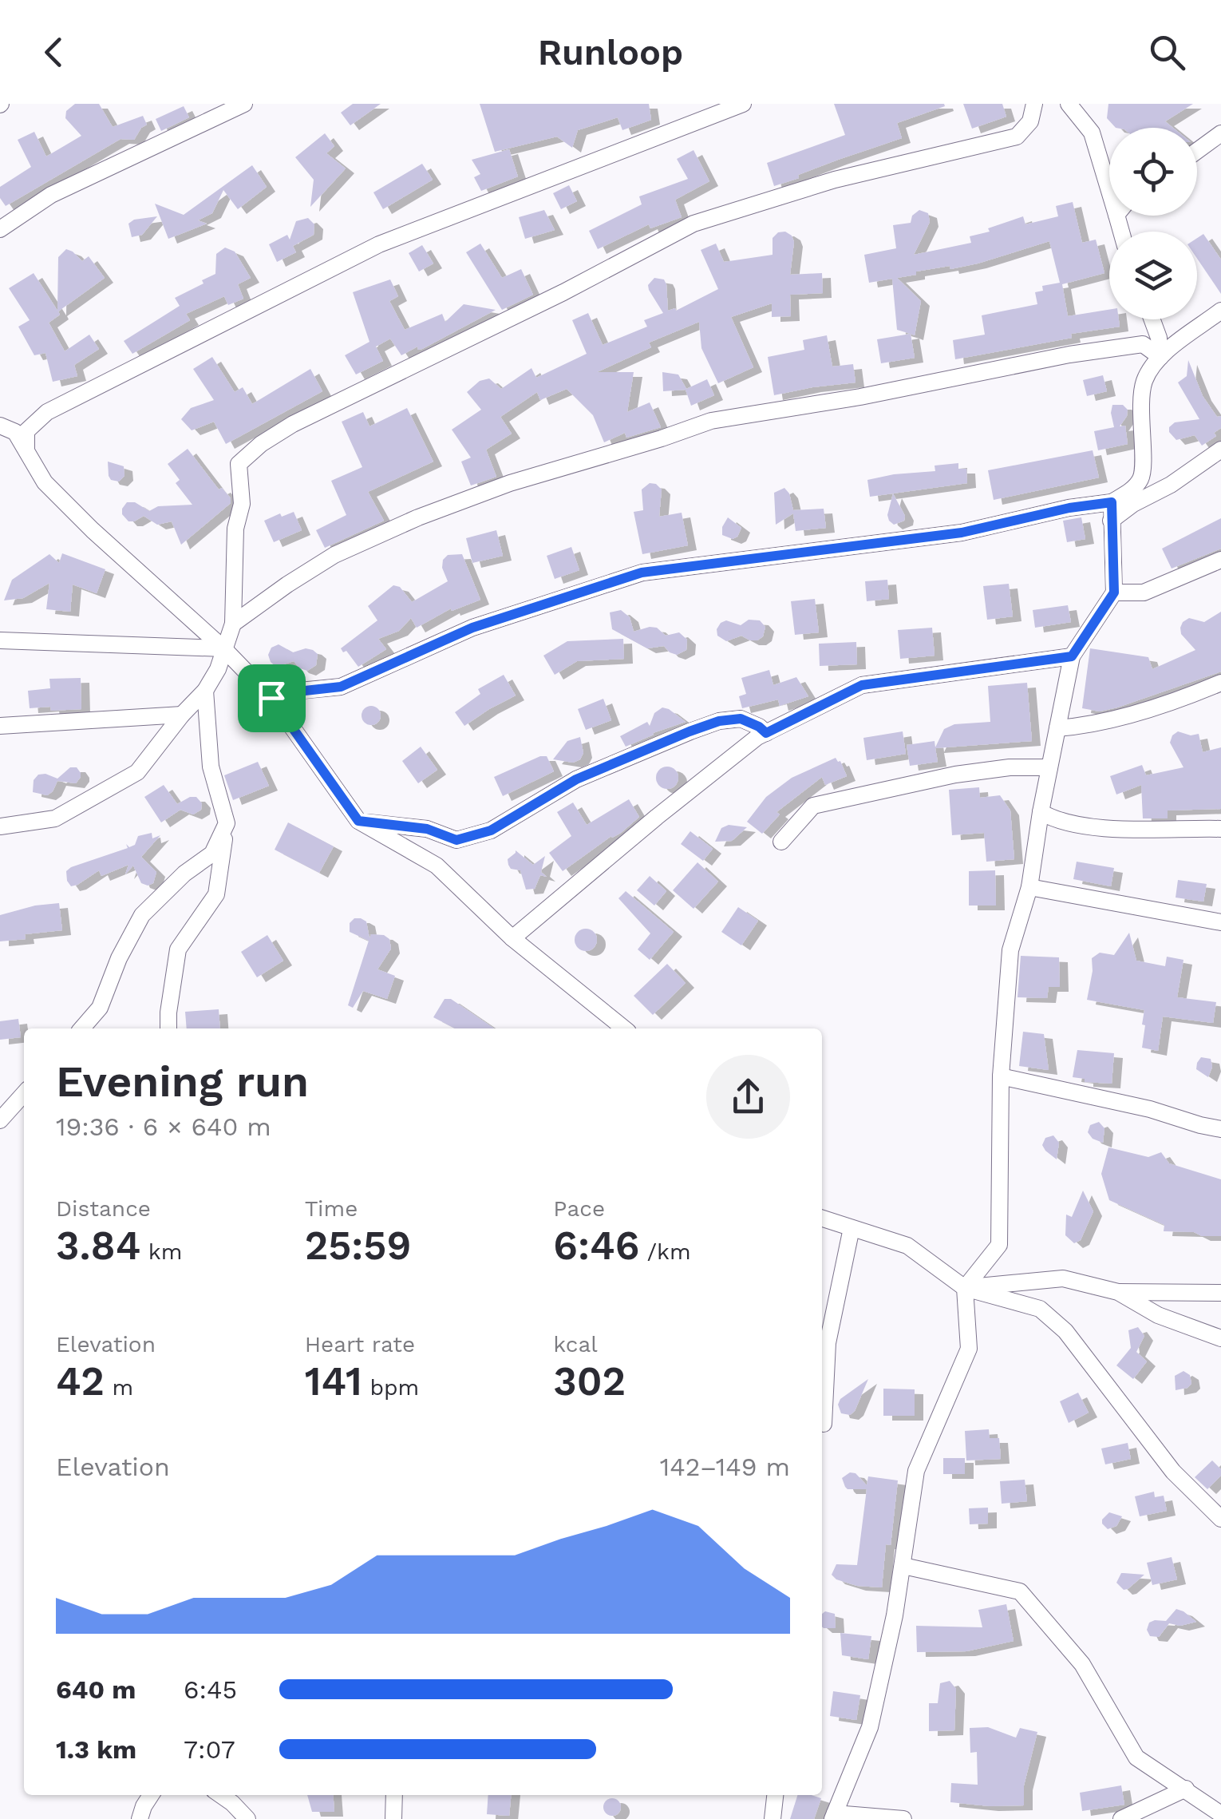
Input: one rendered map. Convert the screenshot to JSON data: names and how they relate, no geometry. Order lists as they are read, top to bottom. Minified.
{"page":{"header":"Runloop","heading":["Evening run","19:36 · 6 × 640 m"],"stats":[["Distance","3.84 km"],["Time","25:59"],["Pace","6:46 /km"],["Elevation","42 m"],["Heart rate","141 bpm"],["kcal","302"]],"chart":["Elevation","142–149 m"],"list":[{"name":"640 m","note":"6:45"},{"name":"1.3 km","note":"7:07"}]}}
